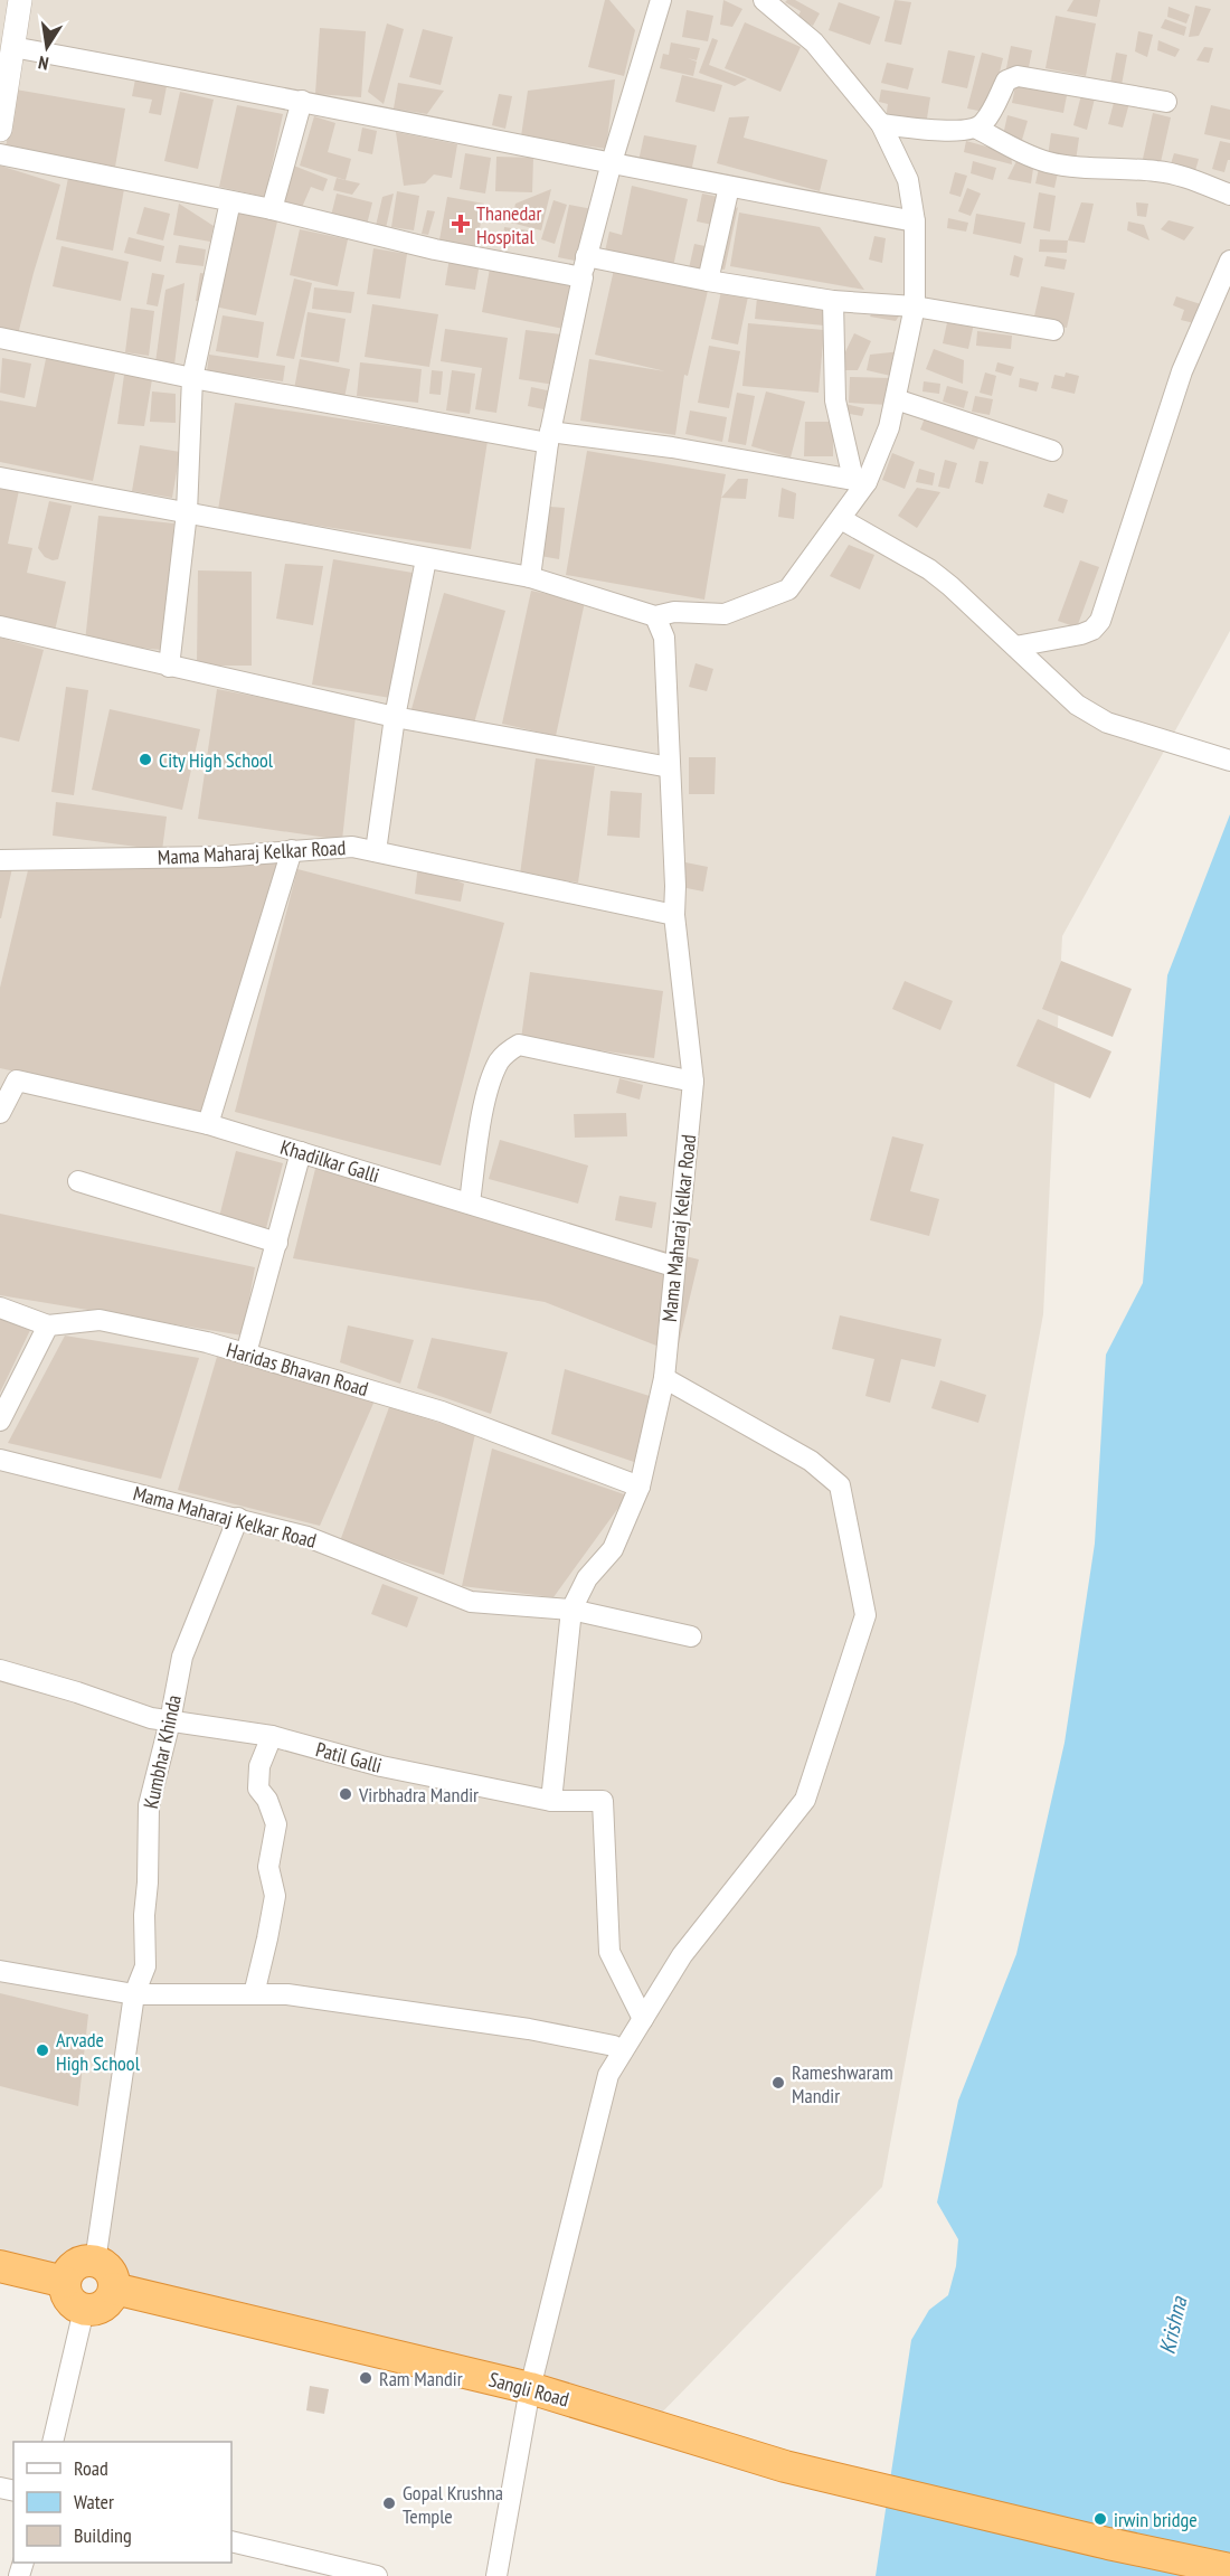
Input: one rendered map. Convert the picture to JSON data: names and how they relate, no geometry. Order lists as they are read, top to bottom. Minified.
{"streets":{"highway":["Sangli Road"],"street":["Mama Maharaj Kelkar Road","Khadilkar Galli","Haridas Bhavan Road","Kumbhar Khinda","Patil Galli"]},"crossings":[["Mama Maharaj Kelkar Road","Khadilkar Galli"],["Mama Maharaj Kelkar Road","Haridas Bhavan Road"],["Mama Maharaj Kelkar Road","Kumbhar Khinda"],["Kumbhar Khinda","Patil Galli"],["Kumbhar Khinda","Sangli Road"]],"water":["Krishna"],"places":{"health":["Thanedar Hospital"],"other":["City High School","Virbhadra Mandir","Arvade High School","Rameshwaram Mandir","Ram Mandir","Gopal Krushna Temple","irwin bridge"]},"legend":["Road","Water","Building"],"north":"bottom"}
